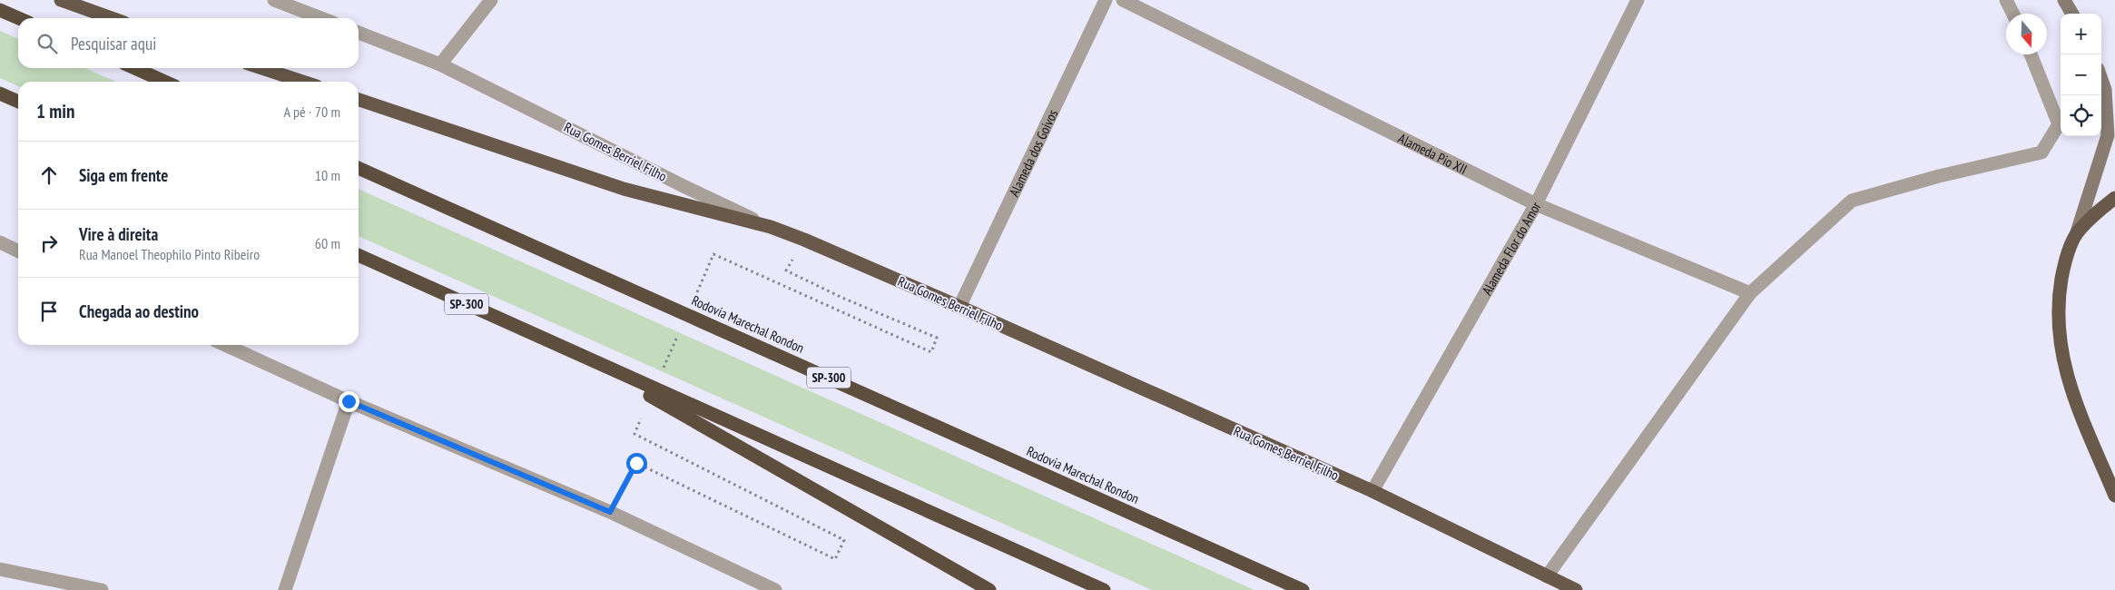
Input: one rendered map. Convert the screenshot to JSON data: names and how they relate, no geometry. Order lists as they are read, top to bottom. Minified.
{"streets":{"highway":["Rua Gomes Berriel Filho","SP-300","Rodovia Marechal Rondon"],"street":["Alameda dos Goivos","Alameda Pio XII","Alameda Flor do Amor"]},"crossings":[["Rua Gomes Berriel Filho","Alameda dos Goivos"],["Rua Gomes Berriel Filho","Alameda Flor do Amor"],["Alameda Pio XII","Alameda Flor do Amor"]],"north":"bottom","page":{"map_buttons":["+","−"],"search":"Pesquisar aqui","heading":["1 min","A pé · 70 m"],"list":[["Siga em frente","10 m"],["Vire à direita","Rua Manoel Theophilo Pinto Ribeiro","60 m"],"Chegada ao destino"]}}
